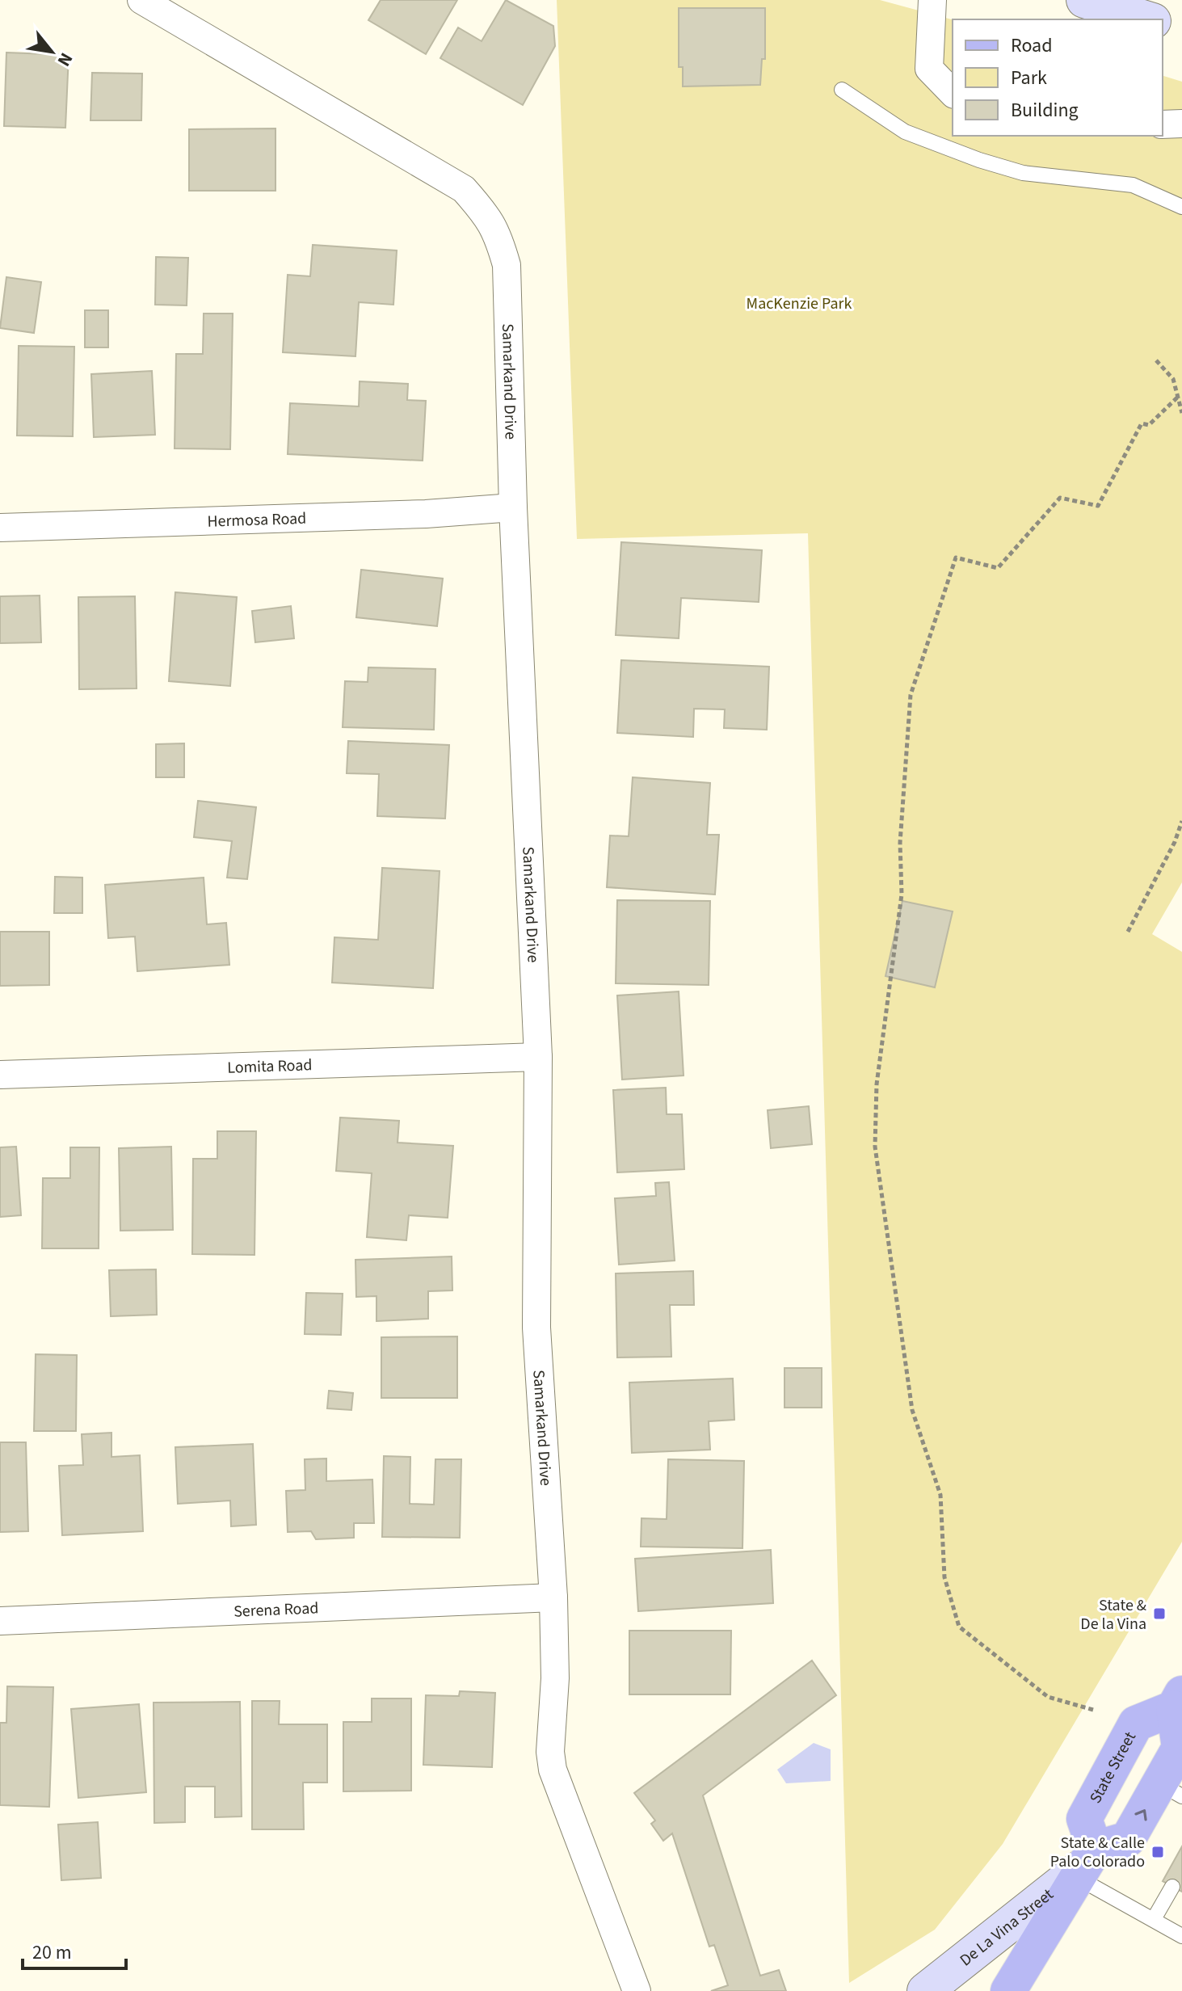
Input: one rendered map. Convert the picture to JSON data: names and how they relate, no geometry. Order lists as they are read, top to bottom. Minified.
{"streets":{"main road":["State Street"],"street":["Samarkand Drive","Hermosa Road","Lomita Road","Serena Road","De La Vina Street"]},"crossings":[["Samarkand Drive","Hermosa Road"],["Samarkand Drive","Lomita Road"],["Samarkand Drive","Serena Road"],["State Street","De La Vina Street"]],"parks":["MacKenzie Park"],"places":{"transit":["State & De la Vina","State & Calle Palo Colorado"]},"legend":["Road","Park","Building"],"scale_bar":"20 m","north":"bottom right"}
